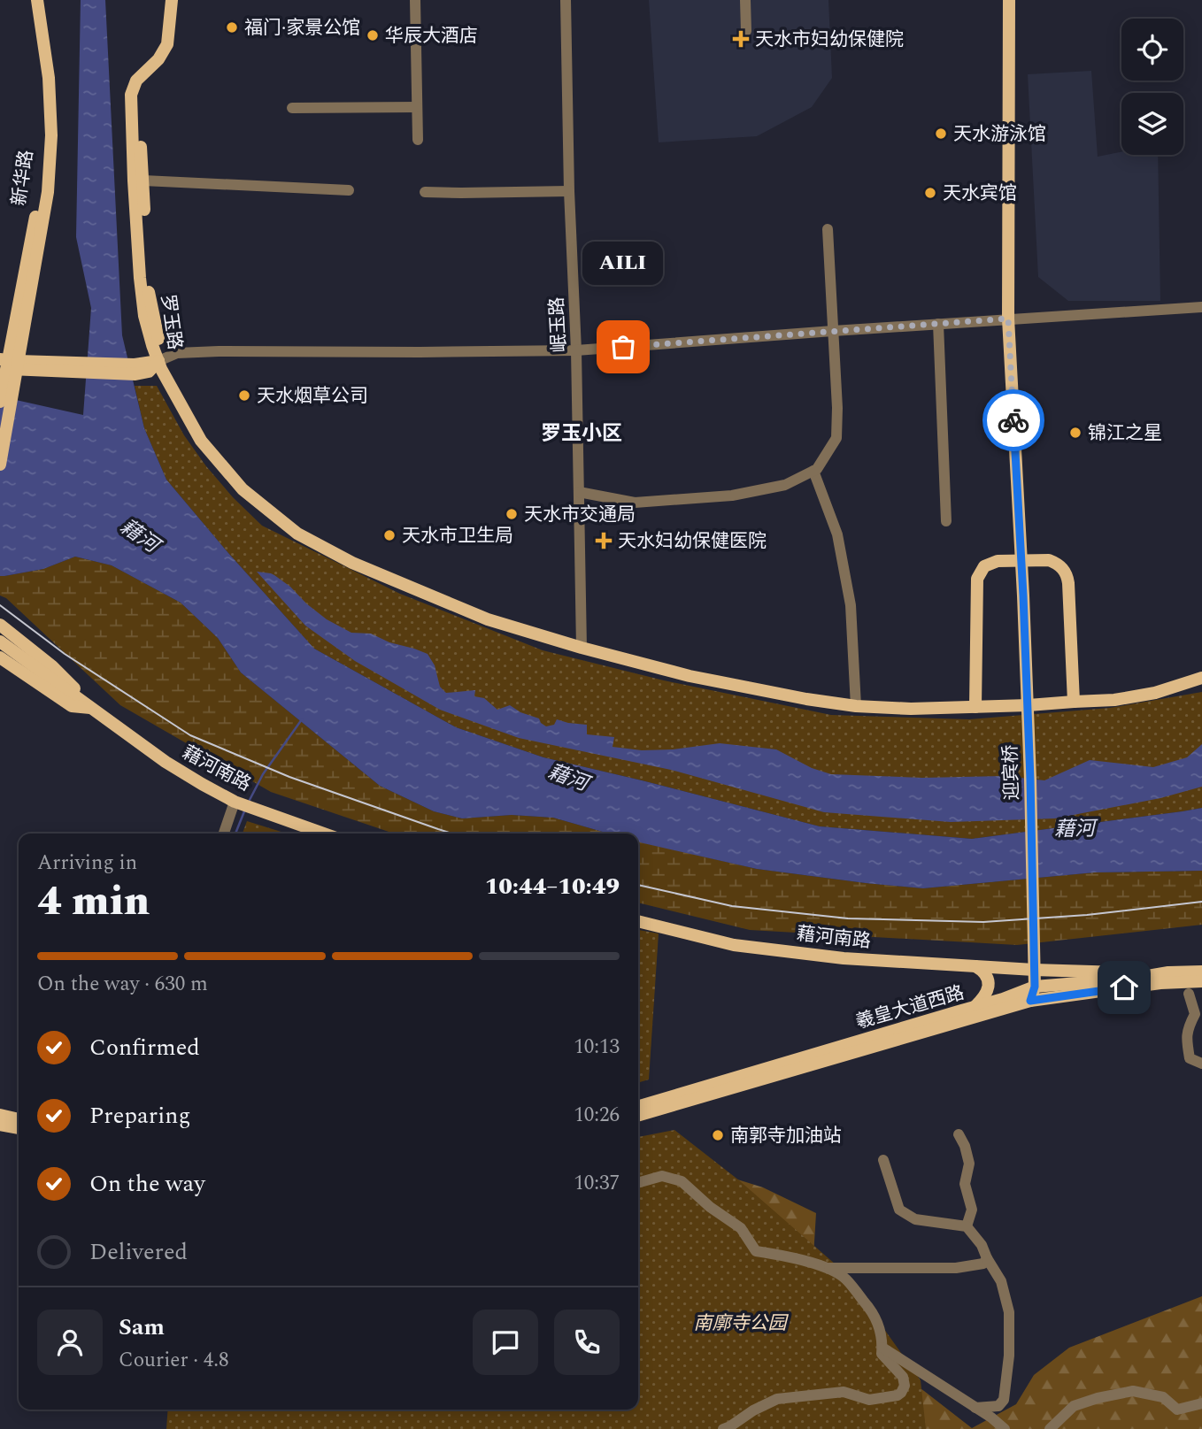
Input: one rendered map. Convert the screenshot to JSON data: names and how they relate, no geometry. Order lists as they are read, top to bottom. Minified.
{"streets":{"main road":["新华路","罗玉路","藉河南路","迎宾桥","羲皇大道西路"],"street":["岷玉路"]},"crossings":[["藉河南路","迎宾桥"],["藉河南路","羲皇大道西路"],["迎宾桥","羲皇大道西路"]],"districts":["罗玉小区"],"water":["藉河"],"parks":["南廓寺公园"],"places":{"other":["福门·家景公馆","华辰大酒店","天水游泳馆","天水宾馆","AILI","天水烟草公司","锦江之星","天水市交通局","天水市卫生局","南郭寺加油站"],"health":["天水市妇幼保健院","天水妇幼保健医院"]},"page":{"bubble":"AILI","heading":["4 min","Arriving in","10:44–10:49"],"panel":["Sam","Courier · 4.8"],"bar":"On the way · 630 m","list":[["Confirmed","10:13"],["Preparing","10:26"],["On the way","10:37"],"Delivered"]}}
